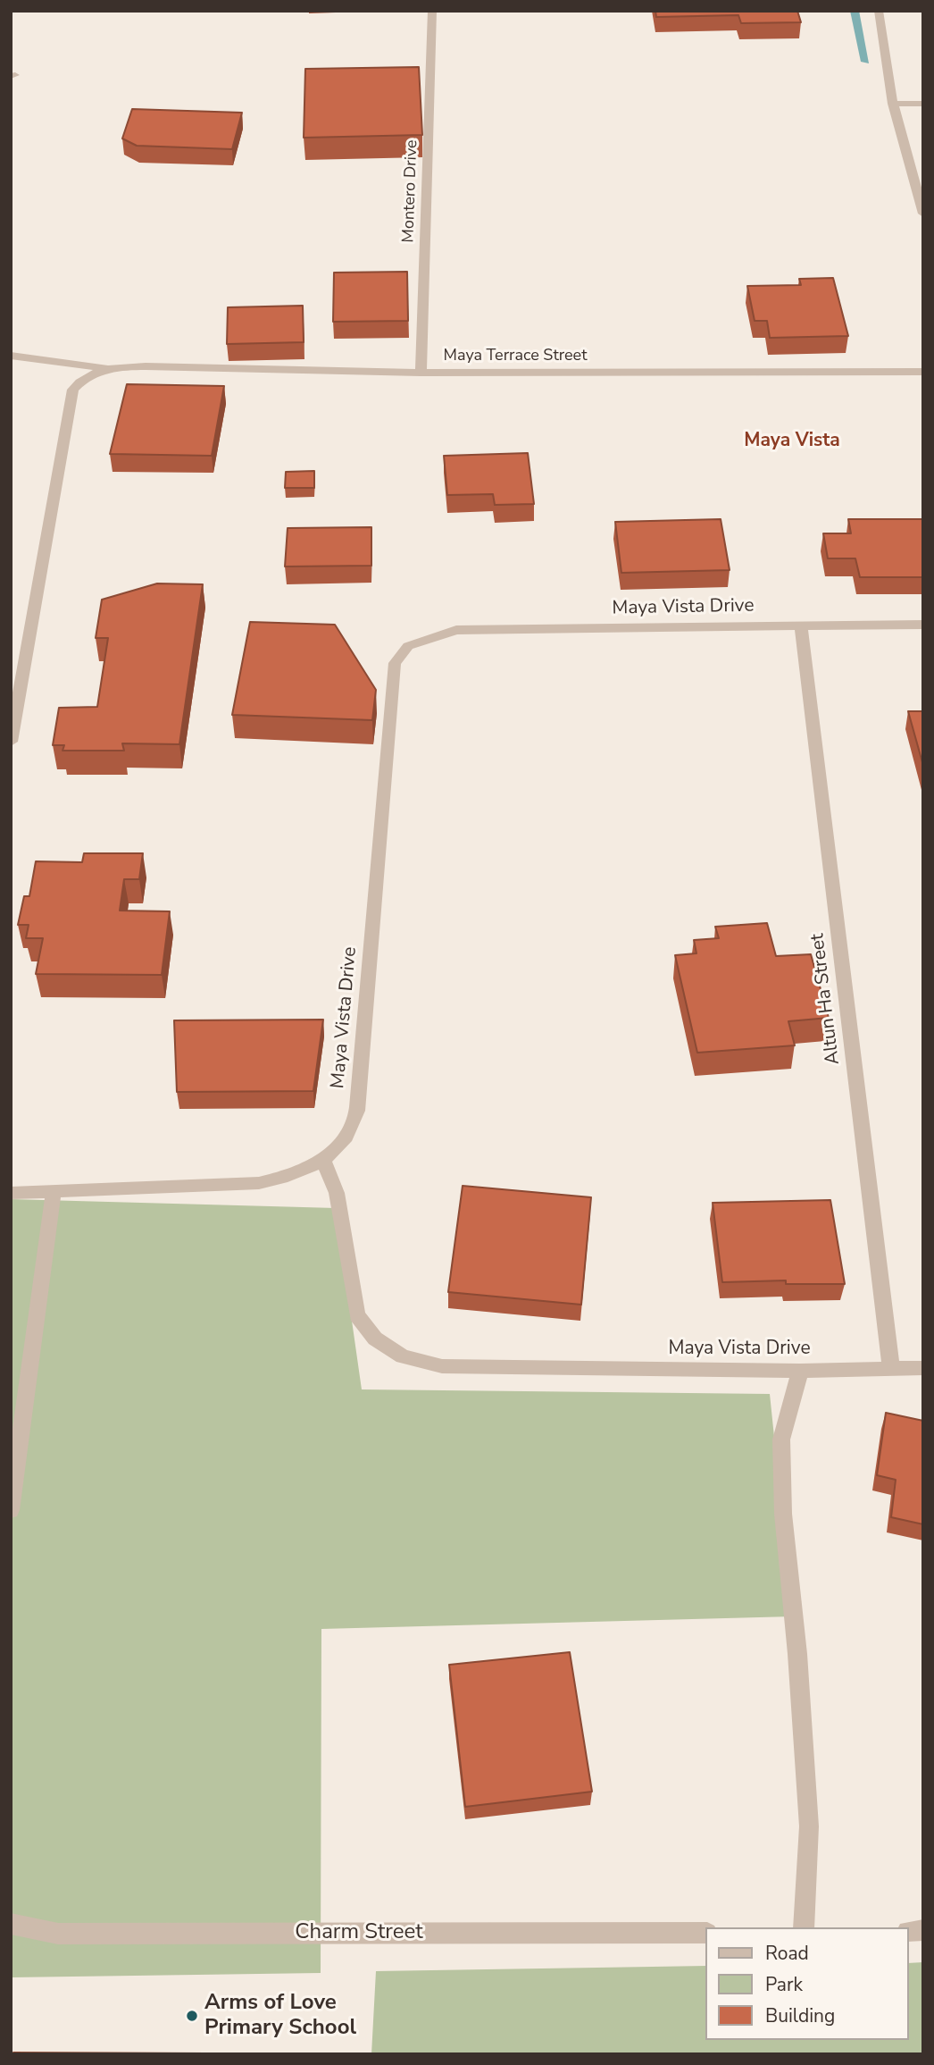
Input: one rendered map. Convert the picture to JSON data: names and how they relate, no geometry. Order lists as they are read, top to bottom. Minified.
{"streets":{"street":["Montero Drive","Maya Terrace Street","Maya Vista Drive","Altun Ha Street","Charm Street"]},"crossings":[["Montero Drive","Maya Terrace Street"],["Maya Vista Drive","Altun Ha Street"]],"districts":["Maya Vista"],"places":["Arms of Love Primary School"],"legend":["Road","Park","Building"]}
